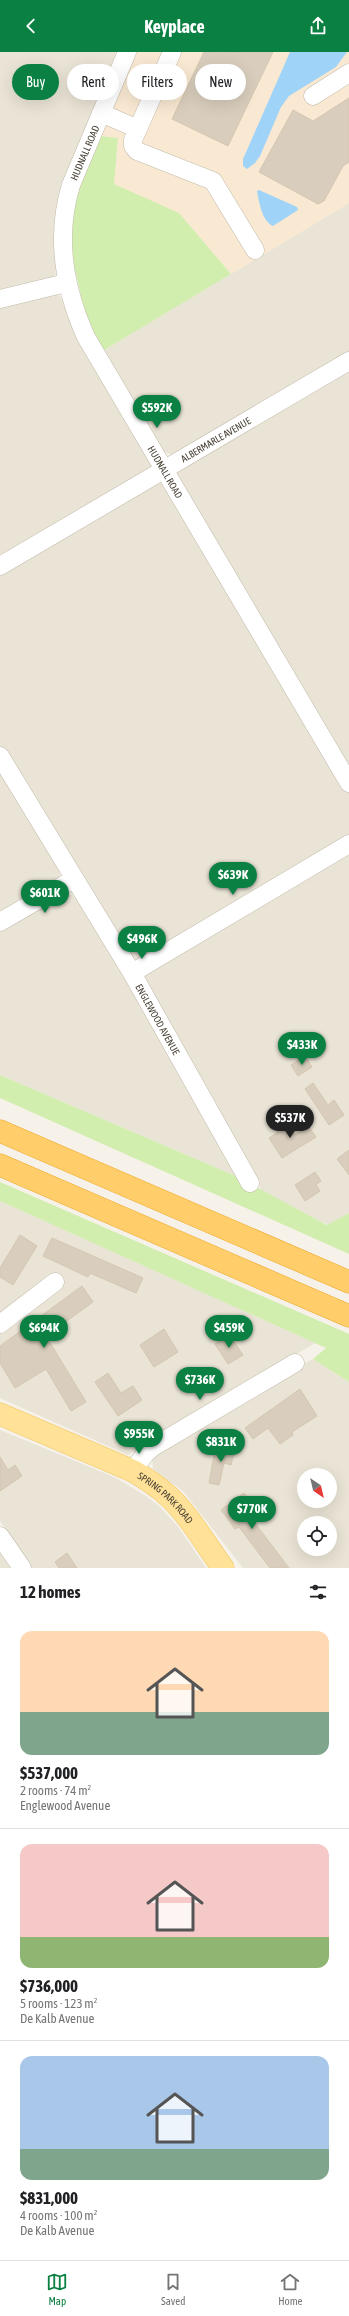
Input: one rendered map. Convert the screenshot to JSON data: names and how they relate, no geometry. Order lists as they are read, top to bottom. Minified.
{"streets":{"main road":["SPRING PARK ROAD"],"street":["HUDNALL ROAD","ALBERMARLE AVENUE","ENGLEWOOD AVENUE"]},"crossings":[["HUDNALL ROAD","ALBERMARLE AVENUE"]],"north":"bottom right","page":{"header":"Keyplace","chip":["Buy","Rent","Filters","New"],"price":["$592K","$639K","$601K","$496K","$433K","$537K","$694K","$459K","$736K","$955K","$831K","$770K"],"heading":"12 homes","list":[{"name":"$537,000","note":"2 rooms · 74 m² · Englewood Avenue"},{"name":"$736,000","note":"5 rooms · 123 m² · De Kalb Avenue"},{"name":"$831,000","note":"4 rooms · 100 m² · De Kalb Avenue"}],"tabs":["Map","Saved","Home"]}}
